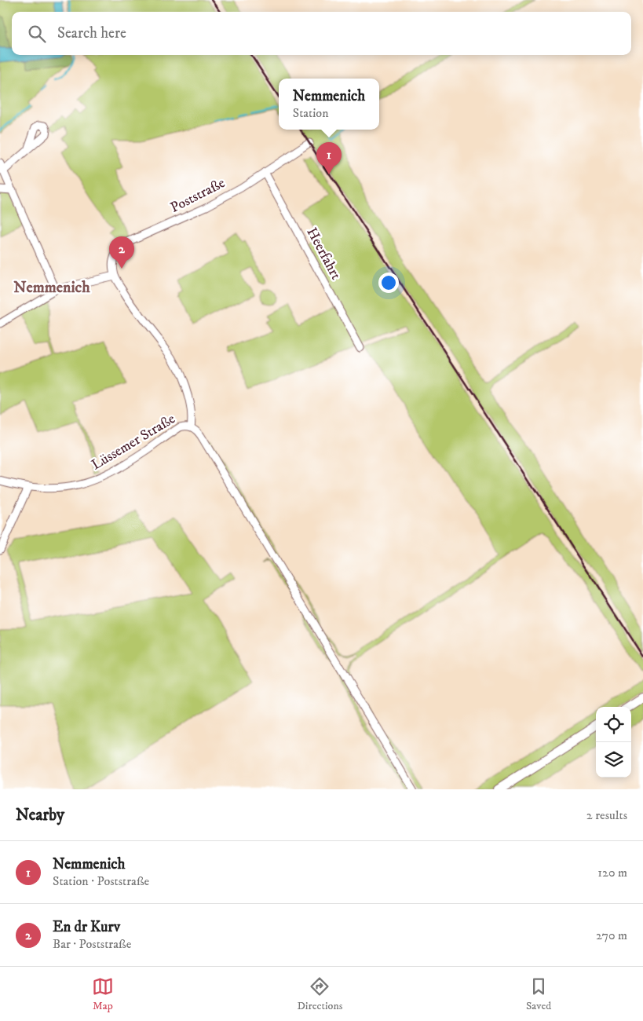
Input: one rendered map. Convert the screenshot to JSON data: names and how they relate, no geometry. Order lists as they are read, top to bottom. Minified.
{"streets":{"street":["Poststraße","Heerfahrt","Lüssemer Straße"]},"crossings":[["Poststraße","Heerfahrt"]],"districts":["Nemmenich"],"page":{"search":"Search here","popup":["Nemmenich","Station"],"pins":["1","2"],"heading":["Nearby","2 results"],"list":[{"mark":"1","name":"Nemmenich","note":"Station · Poststraße","value":"120 m"},{"mark":"2","name":"En dr Kurv","note":"Bar · Poststraße","value":"270 m"}],"nav":["Map","Directions","Saved"]}}
